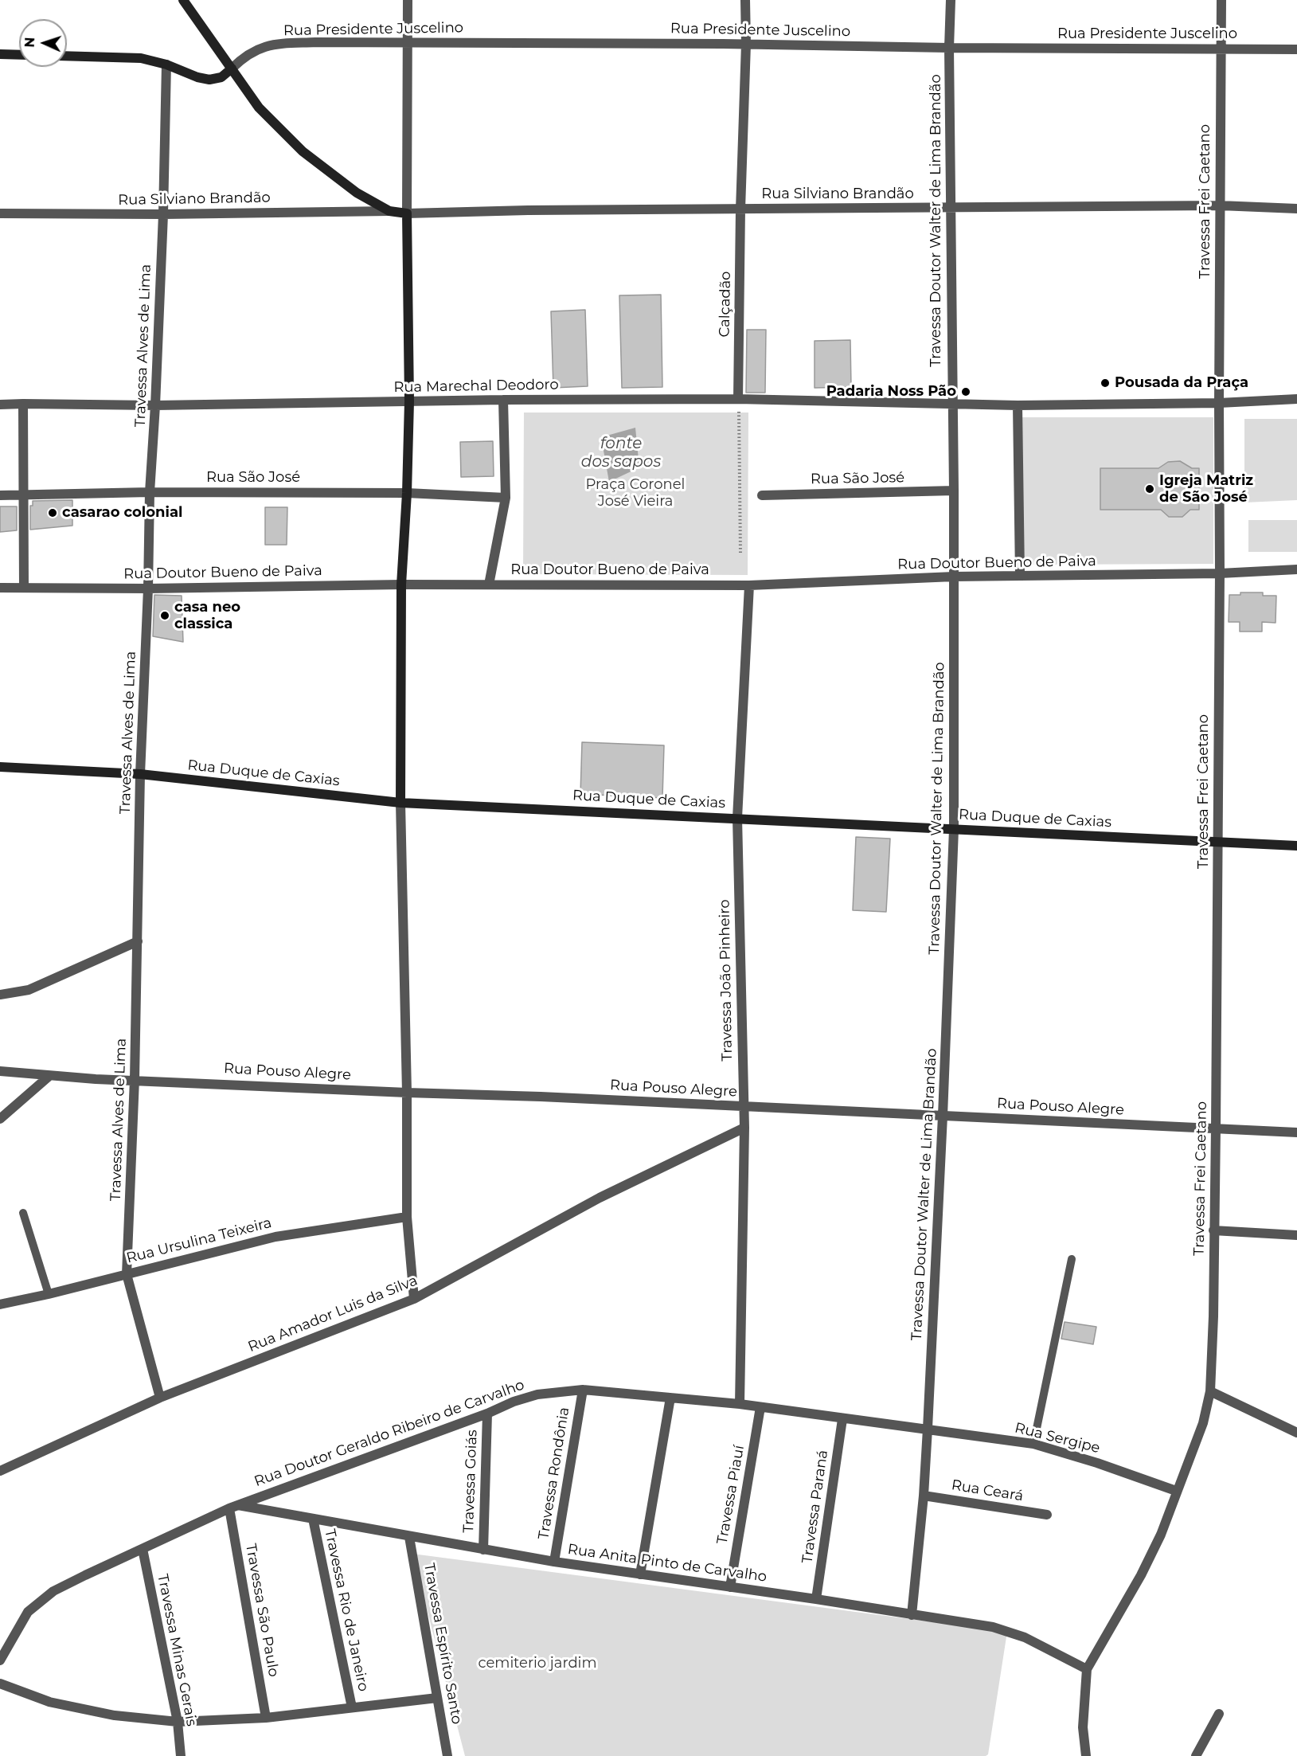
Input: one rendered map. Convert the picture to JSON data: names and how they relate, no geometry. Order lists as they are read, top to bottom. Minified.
{"streets":{"street":["Rua Presidente Juscelino","Rua Silviano Brandão","Travessa Frei Caetano","Travessa Doutor Walter de Lima Brandão","Calçadão","Travessa Alves de Lima","Rua Marechal Deodoro","Rua São José","Rua Doutor Bueno de Paiva","Rua Duque de Caxias","Travessa João Pinheiro","Rua Pouso Alegre","Rua Ursulina Teixeira","Rua Amador Luis da Silva","Rua Doutor Geraldo Ribeiro de Carvalho","Rua Sergipe","Travessa Rondônia","Travessa Goiás","Rua Ceará","Travessa Piauí","Travessa Paraná","Rua Anita Pinto de Carvalho","Travessa São Paulo","Travessa Rio de Janeiro","Travessa Espírito Santo","Travessa Minas Gerais"]},"crossings":[["Rua Presidente Juscelino","Travessa Frei Caetano"],["Rua Presidente Juscelino","Travessa Doutor Walter de Lima Brandão"],["Rua Presidente Juscelino","Calçadão"],["Rua Silviano Brandão","Travessa Frei Caetano"],["Rua Silviano Brandão","Travessa Doutor Walter de Lima Brandão"],["Rua Silviano Brandão","Calçadão"],["Rua Silviano Brandão","Travessa Alves de Lima"],["Travessa Frei Caetano","Rua Marechal Deodoro"],["Travessa Frei Caetano","Rua Doutor Bueno de Paiva"],["Travessa Frei Caetano","Rua Duque de Caxias"],["Travessa Frei Caetano","Rua Pouso Alegre"],["Travessa Frei Caetano","Rua Sergipe"],["Travessa Frei Caetano","Rua Anita Pinto de Carvalho"],["Travessa Doutor Walter de Lima Brandão","Rua Marechal Deodoro"],["Travessa Doutor Walter de Lima Brandão","Rua São José"],["Travessa Doutor Walter de Lima Brandão","Rua Doutor Bueno de Paiva"],["Travessa Doutor Walter de Lima Brandão","Rua Duque de Caxias"],["Travessa Doutor Walter de Lima Brandão","Rua Pouso Alegre"],["Travessa Doutor Walter de Lima Brandão","Rua Doutor Geraldo Ribeiro de Carvalho"],["Travessa Doutor Walter de Lima Brandão","Rua Sergipe"],["Travessa Doutor Walter de Lima Brandão","Rua Ceará"],["Travessa Doutor Walter de Lima Brandão","Rua Anita Pinto de Carvalho"],["Calçadão","Rua Marechal Deodoro"],["Travessa Alves de Lima","Rua Marechal Deodoro"],["Travessa Alves de Lima","Rua São José"],["Travessa Alves de Lima","Rua Doutor Bueno de Paiva"],["Travessa Alves de Lima","Rua Duque de Caxias"],["Travessa Alves de Lima","Rua Pouso Alegre"],["Travessa Alves de Lima","Rua Ursulina Teixeira"],["Travessa Alves de Lima","Rua Amador Luis da Silva"],["Rua Doutor Bueno de Paiva","Travessa João Pinheiro"],["Rua Duque de Caxias","Travessa João Pinheiro"],["Travessa João Pinheiro","Rua Pouso Alegre"],["Travessa João Pinheiro","Rua Amador Luis da Silva"],["Travessa João Pinheiro","Rua Doutor Geraldo Ribeiro de Carvalho"],["Rua Doutor Geraldo Ribeiro de Carvalho","Rua Sergipe"],["Rua Doutor Geraldo Ribeiro de Carvalho","Travessa Rondônia"],["Rua Doutor Geraldo Ribeiro de Carvalho","Travessa Goiás"],["Rua Doutor Geraldo Ribeiro de Carvalho","Travessa Piauí"],["Rua Doutor Geraldo Ribeiro de Carvalho","Travessa Paraná"],["Rua Doutor Geraldo Ribeiro de Carvalho","Rua Anita Pinto de Carvalho"],["Rua Doutor Geraldo Ribeiro de Carvalho","Travessa São Paulo"],["Rua Doutor Geraldo Ribeiro de Carvalho","Travessa Minas Gerais"],["Travessa Rondônia","Rua Anita Pinto de Carvalho"],["Travessa Goiás","Rua Anita Pinto de Carvalho"],["Travessa Piauí","Rua Anita Pinto de Carvalho"],["Travessa Paraná","Rua Anita Pinto de Carvalho"],["Rua Anita Pinto de Carvalho","Travessa São Paulo"],["Rua Anita Pinto de Carvalho","Travessa Rio de Janeiro"],["Rua Anita Pinto de Carvalho","Travessa Espírito Santo"]],"water":["fonte dos sapos"],"parks":["Praça Coronel José Vieira","cemiterio jardim"],"places":["Pousada da Praça","Padaria Noss Pão","Igreja Matriz de São José","casarao colonial","casa neo classica"],"north":"left"}
